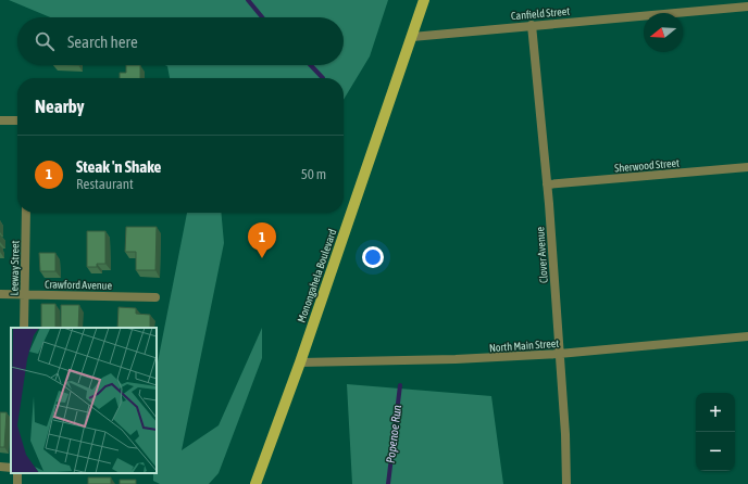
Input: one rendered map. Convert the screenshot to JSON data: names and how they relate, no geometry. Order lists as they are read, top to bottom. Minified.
{"streets":{"main road":["Monongahela Boulevard"],"street":["Canfield Street","Sherwood Street","Clover Avenue","Leeway Street","Crawford Avenue","North Main Street"]},"crossings":[["Canfield Street","Clover Avenue"],["Canfield Street","Monongahela Boulevard"],["Sherwood Street","Clover Avenue"],["Clover Avenue","North Main Street"],["Leeway Street","Crawford Avenue"],["Monongahela Boulevard","North Main Street"]],"water":["Popenoe Run"],"north":"left","page":{"search":"Search here","heading":"Nearby","list":[{"mark":"1","name":"Steak 'n Shake","note":"Restaurant","value":"50 m"}],"pins":"1","map_buttons":["+","−"]}}
